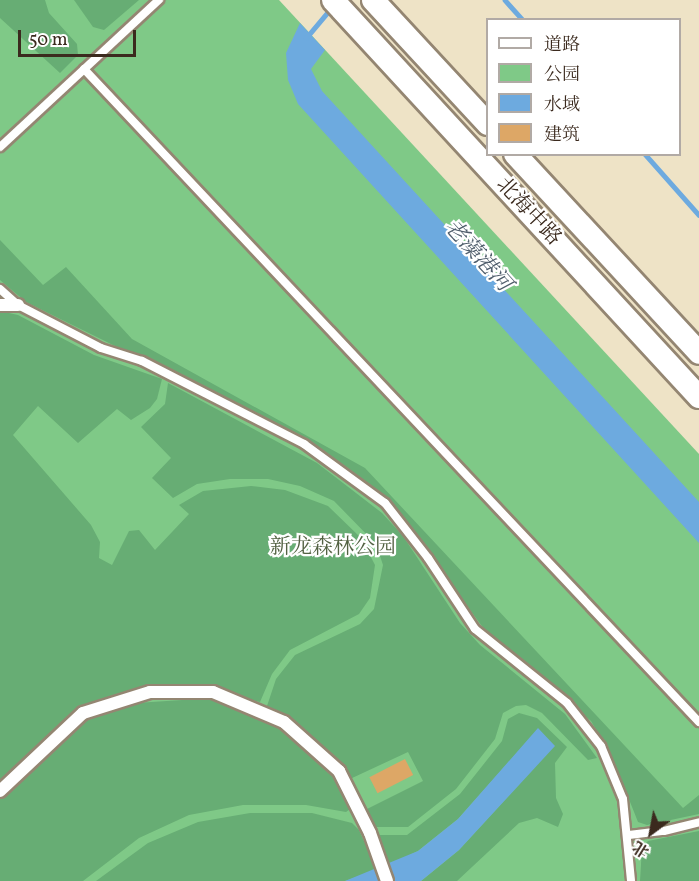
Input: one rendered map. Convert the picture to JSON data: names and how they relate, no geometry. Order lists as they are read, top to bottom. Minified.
{"streets":{"main road":["北海中路"]},"water":["老藻港河"],"parks":["新龙森林公园"],"legend":["道路","公园","水域","建筑"],"scale_bar":"50 m","north":"bottom left"}
